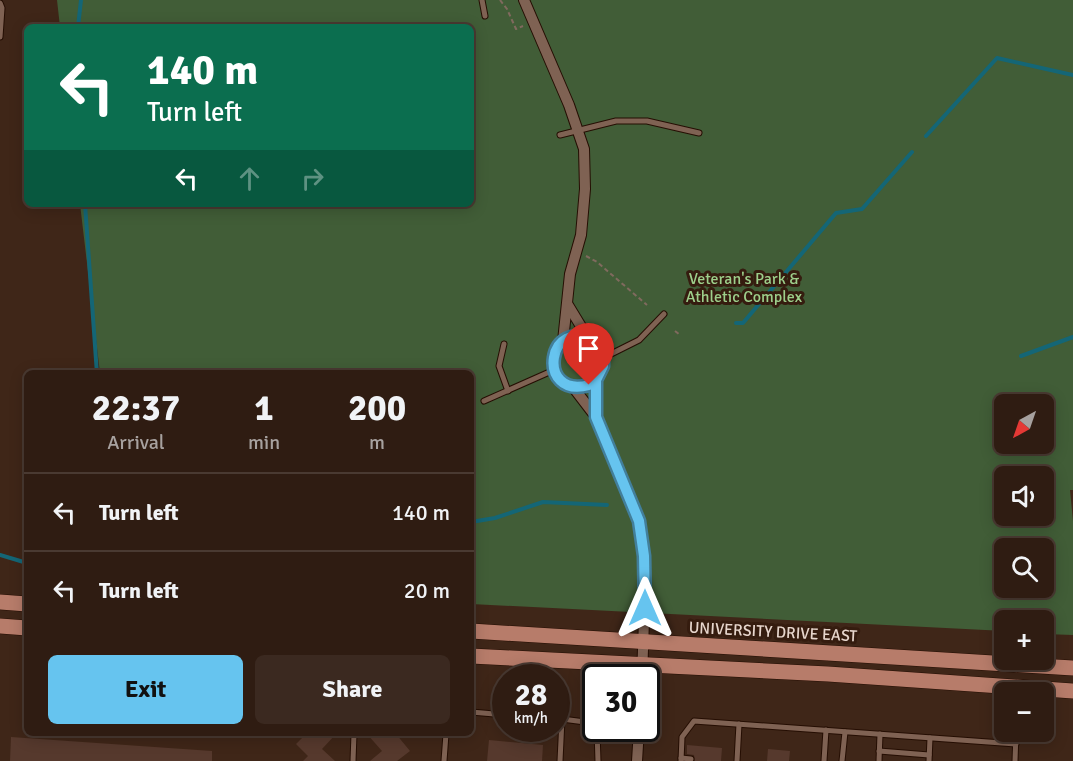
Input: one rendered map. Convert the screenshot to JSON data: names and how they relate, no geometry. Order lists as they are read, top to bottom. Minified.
{"streets":{"main road":["UNIVERSITY DRIVE EAST"]},"parks":["Veteran's Park & Athletic Complex"],"north":"bottom left","page":{"turn":["140 m","Turn left"],"eta":["22:37","Arrival","1","min","200","m"],"map_buttons":["+","−"],"list":[{"name":"Turn left","value":"140 m"},{"name":"Turn left","value":"20 m"}],"buttons":["Exit","Share"],"speed":"28 km/h","limit":"30"}}
